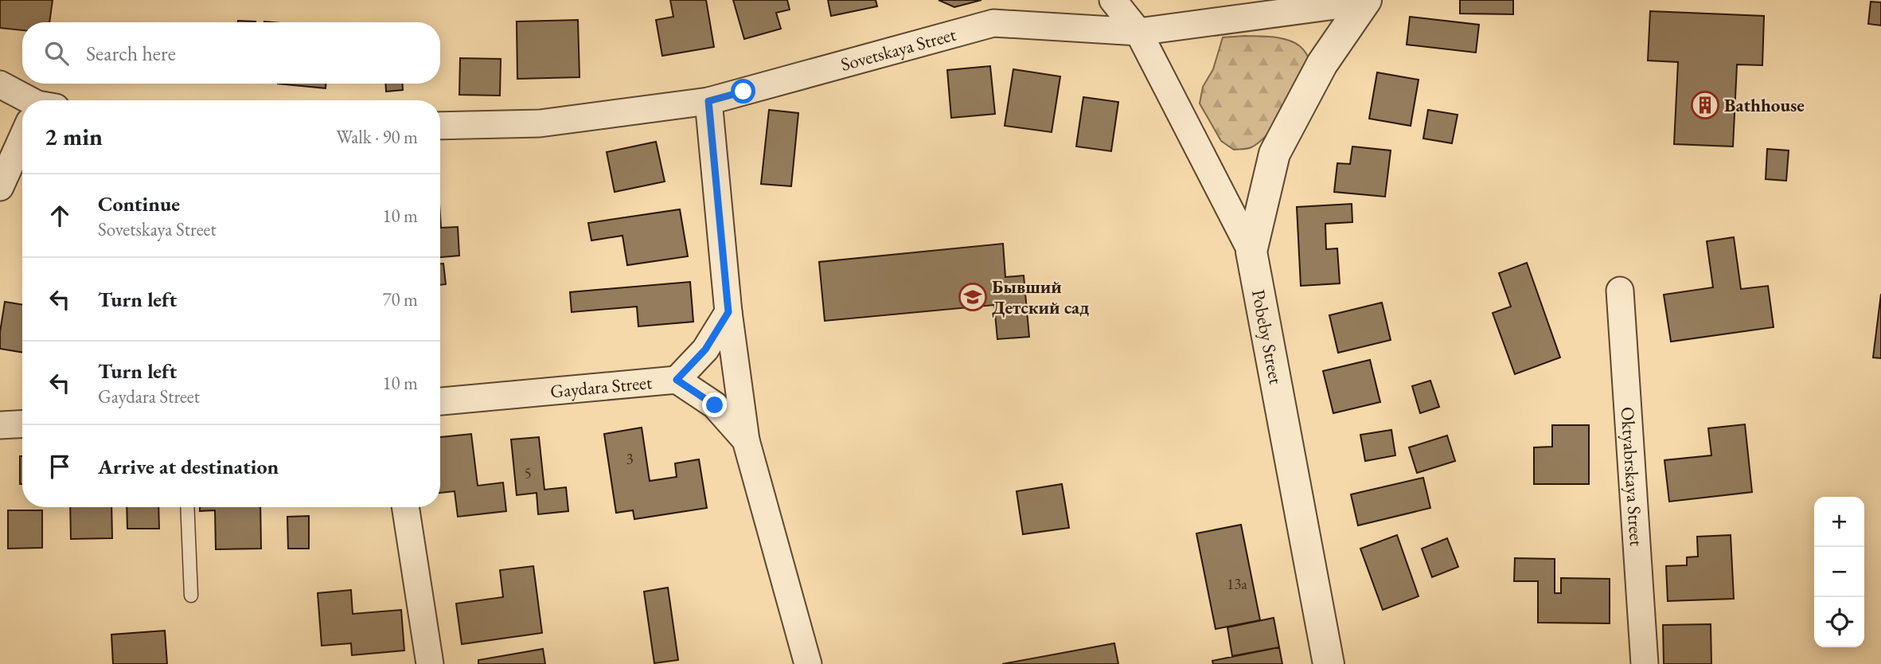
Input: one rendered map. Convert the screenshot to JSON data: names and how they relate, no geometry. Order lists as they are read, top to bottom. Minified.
{"streets":{"street":["Sovetskaya Street","Pobeby Street","Gaydara Street","Oktyabrskaya Street"]},"crossings":[["Sovetskaya Street","Pobeby Street"]],"places":{"building":["Bathhouse"],"school or university":["Бывший Детский сад"]},"house_numbers":["3","5","13а"],"page":{"search":"Search here","heading":["2 min","Walk · 90 m"],"list":[["Continue","Sovetskaya Street","10 m"],["Turn left","70 m"],["Turn left","Gaydara Street","10 m"],"Arrive at destination"],"map_buttons":["+","−"]}}
